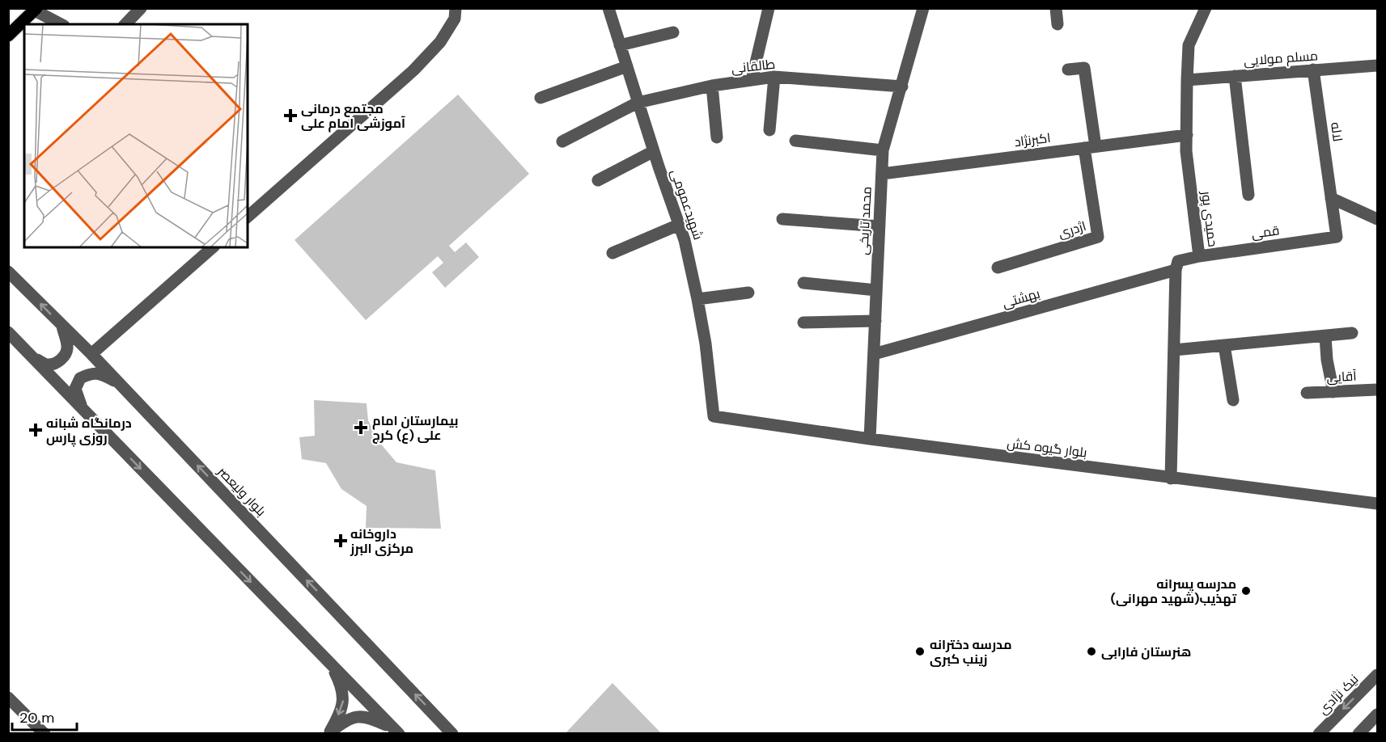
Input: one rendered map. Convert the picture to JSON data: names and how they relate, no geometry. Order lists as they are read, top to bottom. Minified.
{"streets":{"street":["مسلم مولایی","طالقانی","لاله","اکبرنژاد","شهیدعمومی","حمیدی پور","محمد تاریخی","اژدری","قمی","بهشتی","آقایی","بلوار گیوه کش","بلوار ولیعصر","نیک نژادی"]},"crossings":[["مسلم مولایی","لاله"],["مسلم مولایی","حمیدی پور"],["طالقانی","شهیدعمومی"],["طالقانی","محمد تاریخی"],["لاله","قمی"],["اکبرنژاد","حمیدی پور"],["اکبرنژاد","محمد تاریخی"],["اکبرنژاد","اژدری"],["شهیدعمومی","بلوار گیوه کش"],["حمیدی پور","قمی"],["حمیدی پور","بهشتی"],["محمد تاریخی","بهشتی"],["محمد تاریخی","بلوار گیوه کش"]],"places":{"health":["مجتمع درمانی آموزشی امام علی","بیمارستان امام علی (ع) کرج","درمانگاه شبانه روزی پارس","داروخانه مرکزی البرز"],"other":["مدرسه پسرانه تهذیب(شهید مهرانی)","مدرسه دخترانه زینب کبری","هنرستان فارابی"]},"scale_bar":"20 m"}
